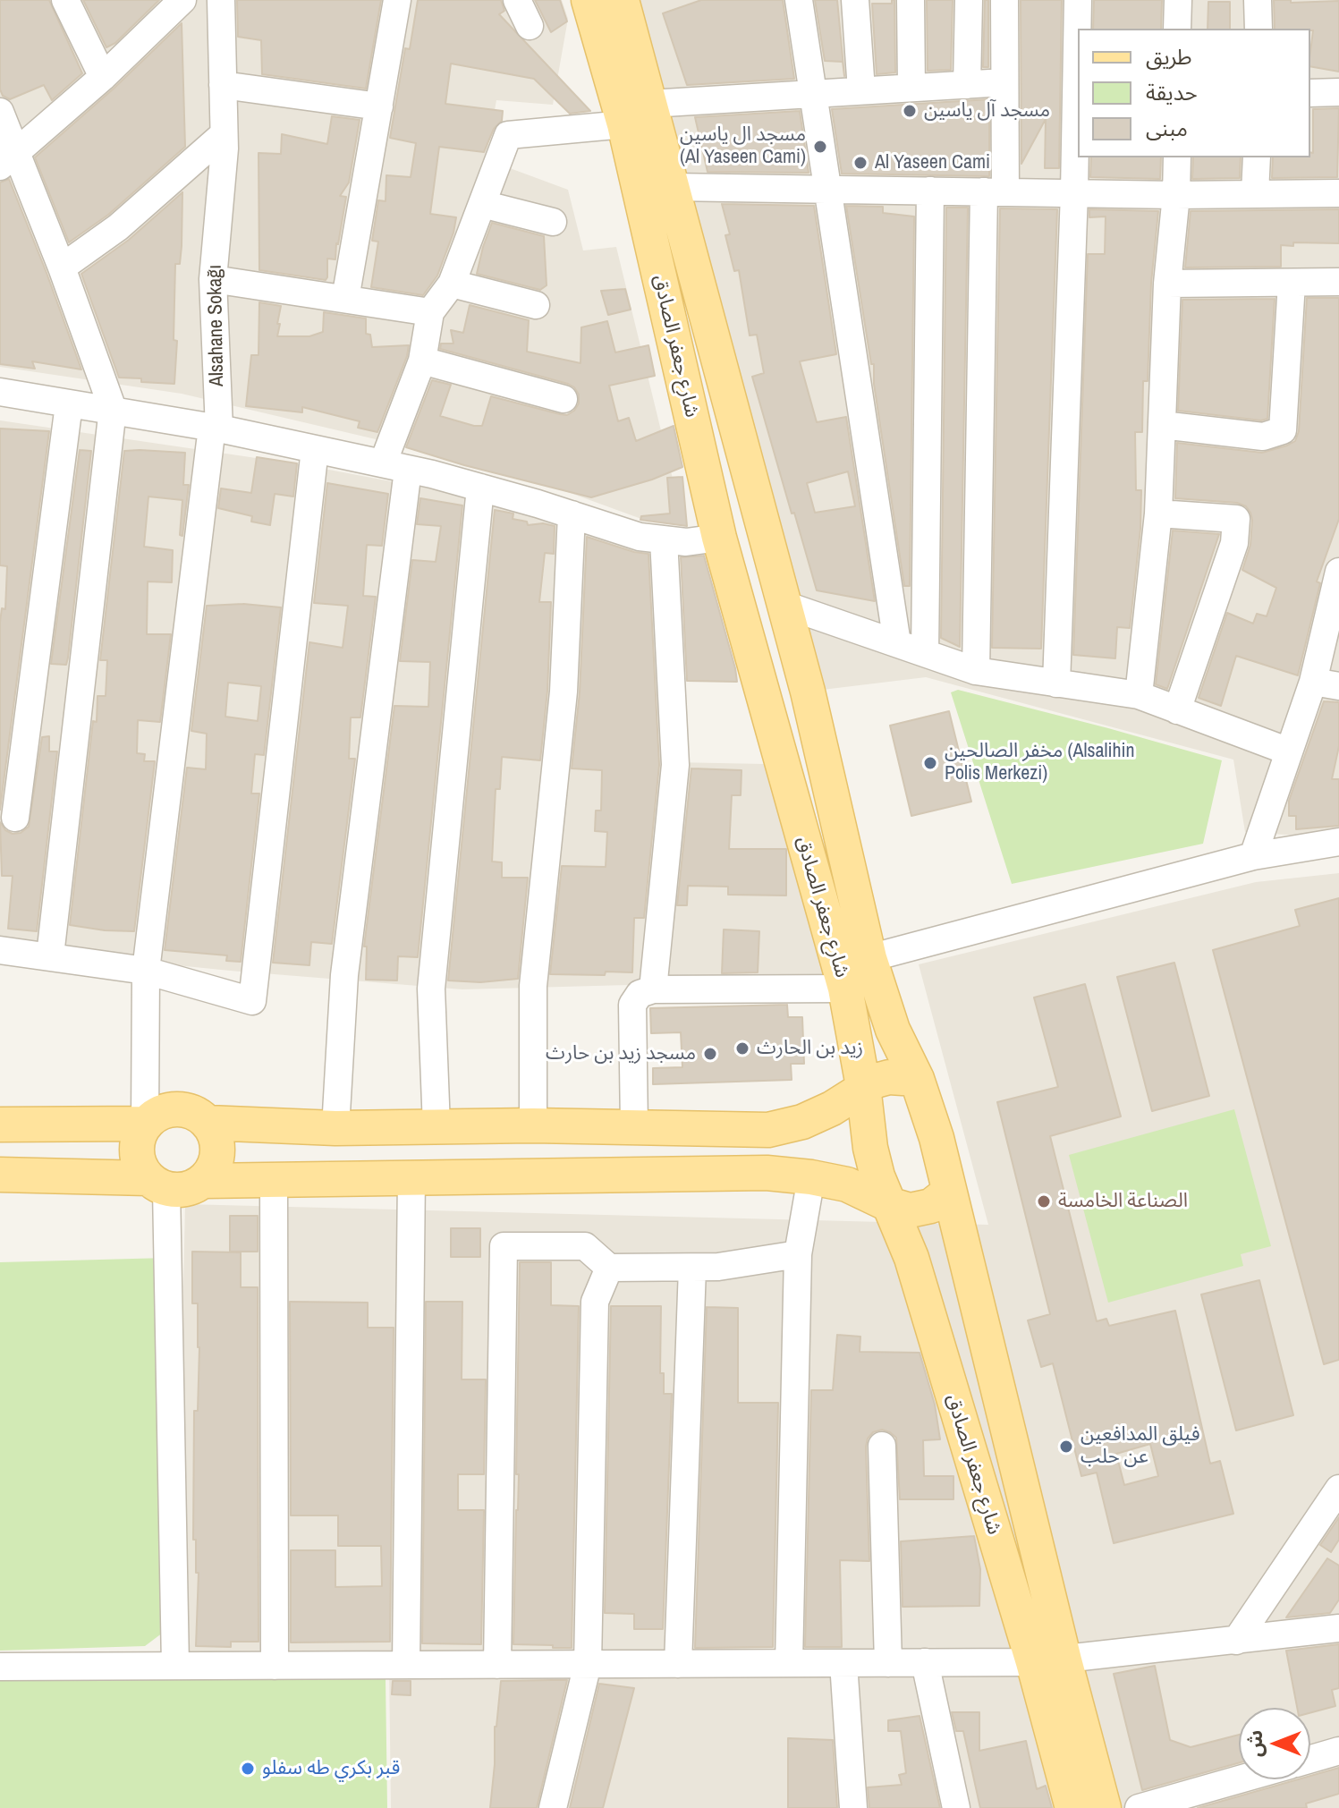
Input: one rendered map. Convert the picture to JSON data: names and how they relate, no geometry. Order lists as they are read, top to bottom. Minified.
{"streets":{"main road":["شارع جعفر الصادق"],"street":["Alsahane Sokağı"]},"places":["مسجد آل ياسين","مسجد ال ياسين (Al Yaseen Cami)","Al Yaseen Cami","مخفر الصالحين (Alsalihin Polis Merkezi)","زيد بن الحارث","مسجد زيد بن حارث","الصناعة الخامسة","فيلق المدافعين عن حلب","قبر بكري طه سفلو"],"legend":["طريق","حديقة","مبنى"],"north":"left"}
